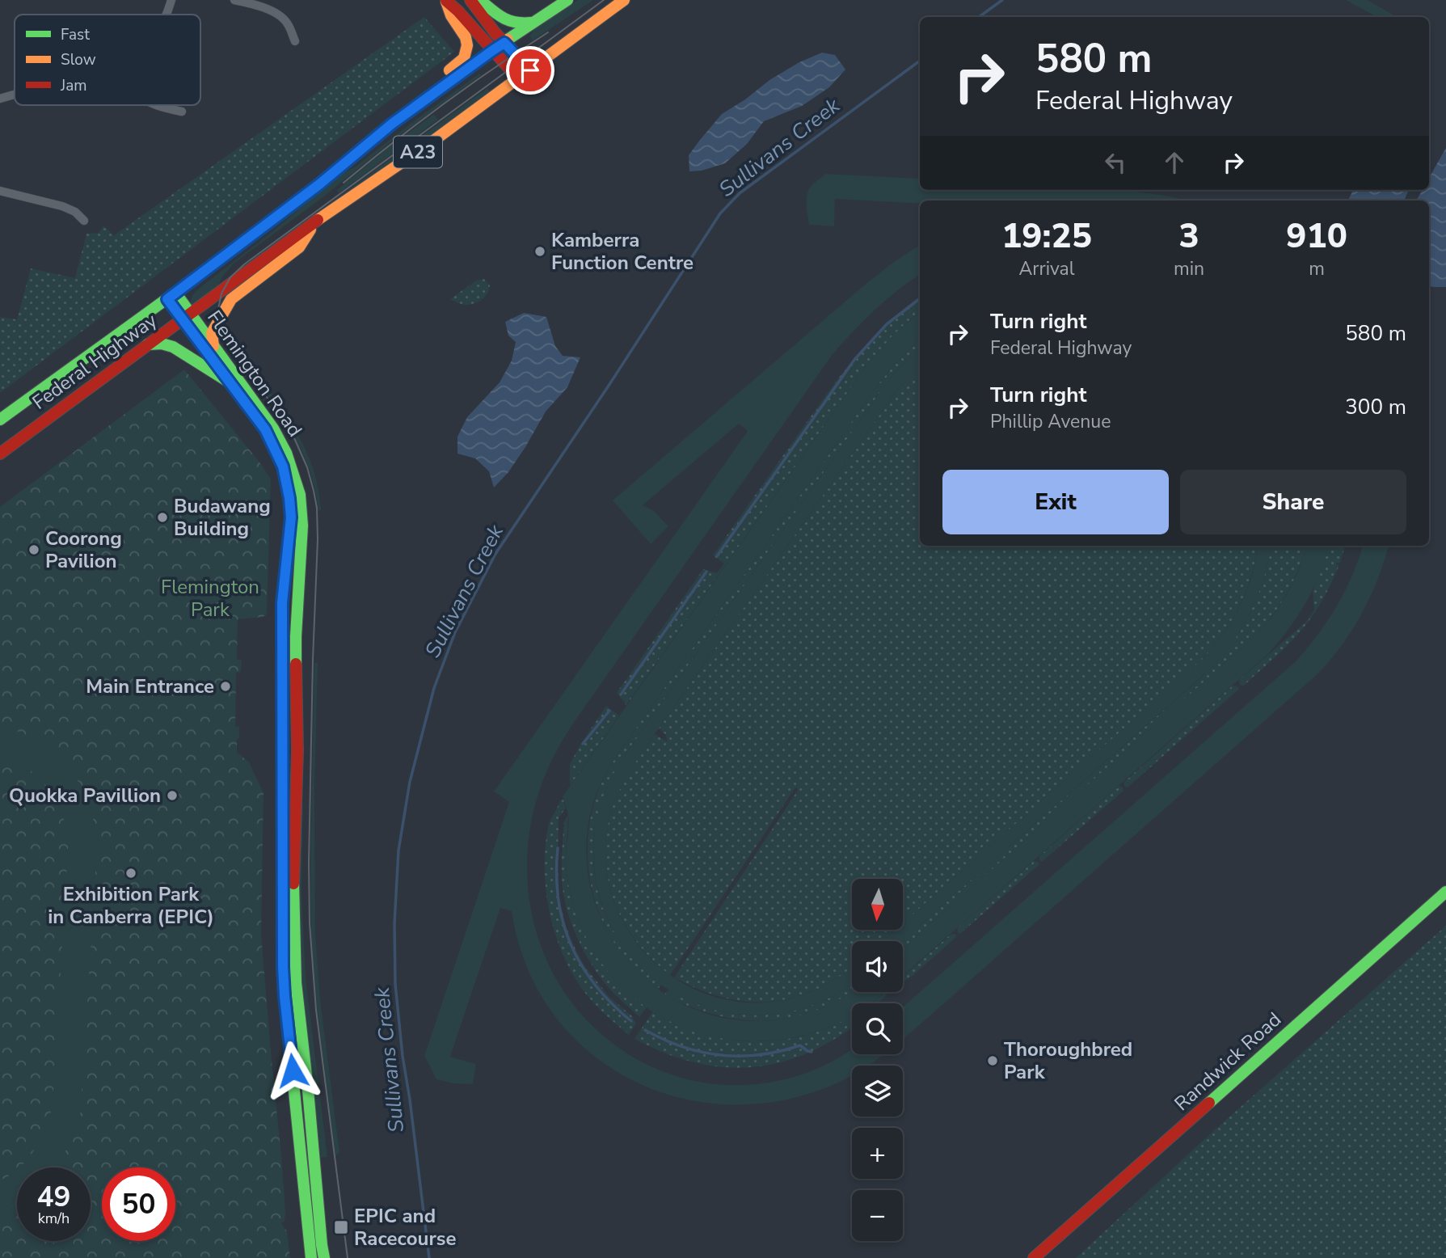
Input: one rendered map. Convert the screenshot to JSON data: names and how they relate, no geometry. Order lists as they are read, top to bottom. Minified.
{"streets":{"main road":["A23","Federal Highway","Flemington Road","Randwick Road"]},"crossings":[["Federal Highway","Flemington Road"]],"water":["Sullivans Creek"],"parks":["Flemington Park"],"places":{"other":["Kamberra Function Centre","Budawang Building","Coorong Pavilion","Main Entrance","Quokka Pavillion","Exhibition Park in Canberra (EPIC)","Thoroughbred Park"],"transit":["EPIC and Racecourse"]},"legend":["Fast","Slow","Jam"],"north":"bottom","page":{"turn":["580 m","Federal Highway"],"eta":["19:25","Arrival","3","min","910","m"],"list":[{"name":"Turn right","note":"Federal Highway","value":"580 m"},{"name":"Turn right","note":"Phillip Avenue","value":"300 m"}],"buttons":["Exit","Share"],"map_buttons":["+","−"],"speed":"49 km/h","limit":"50"}}
